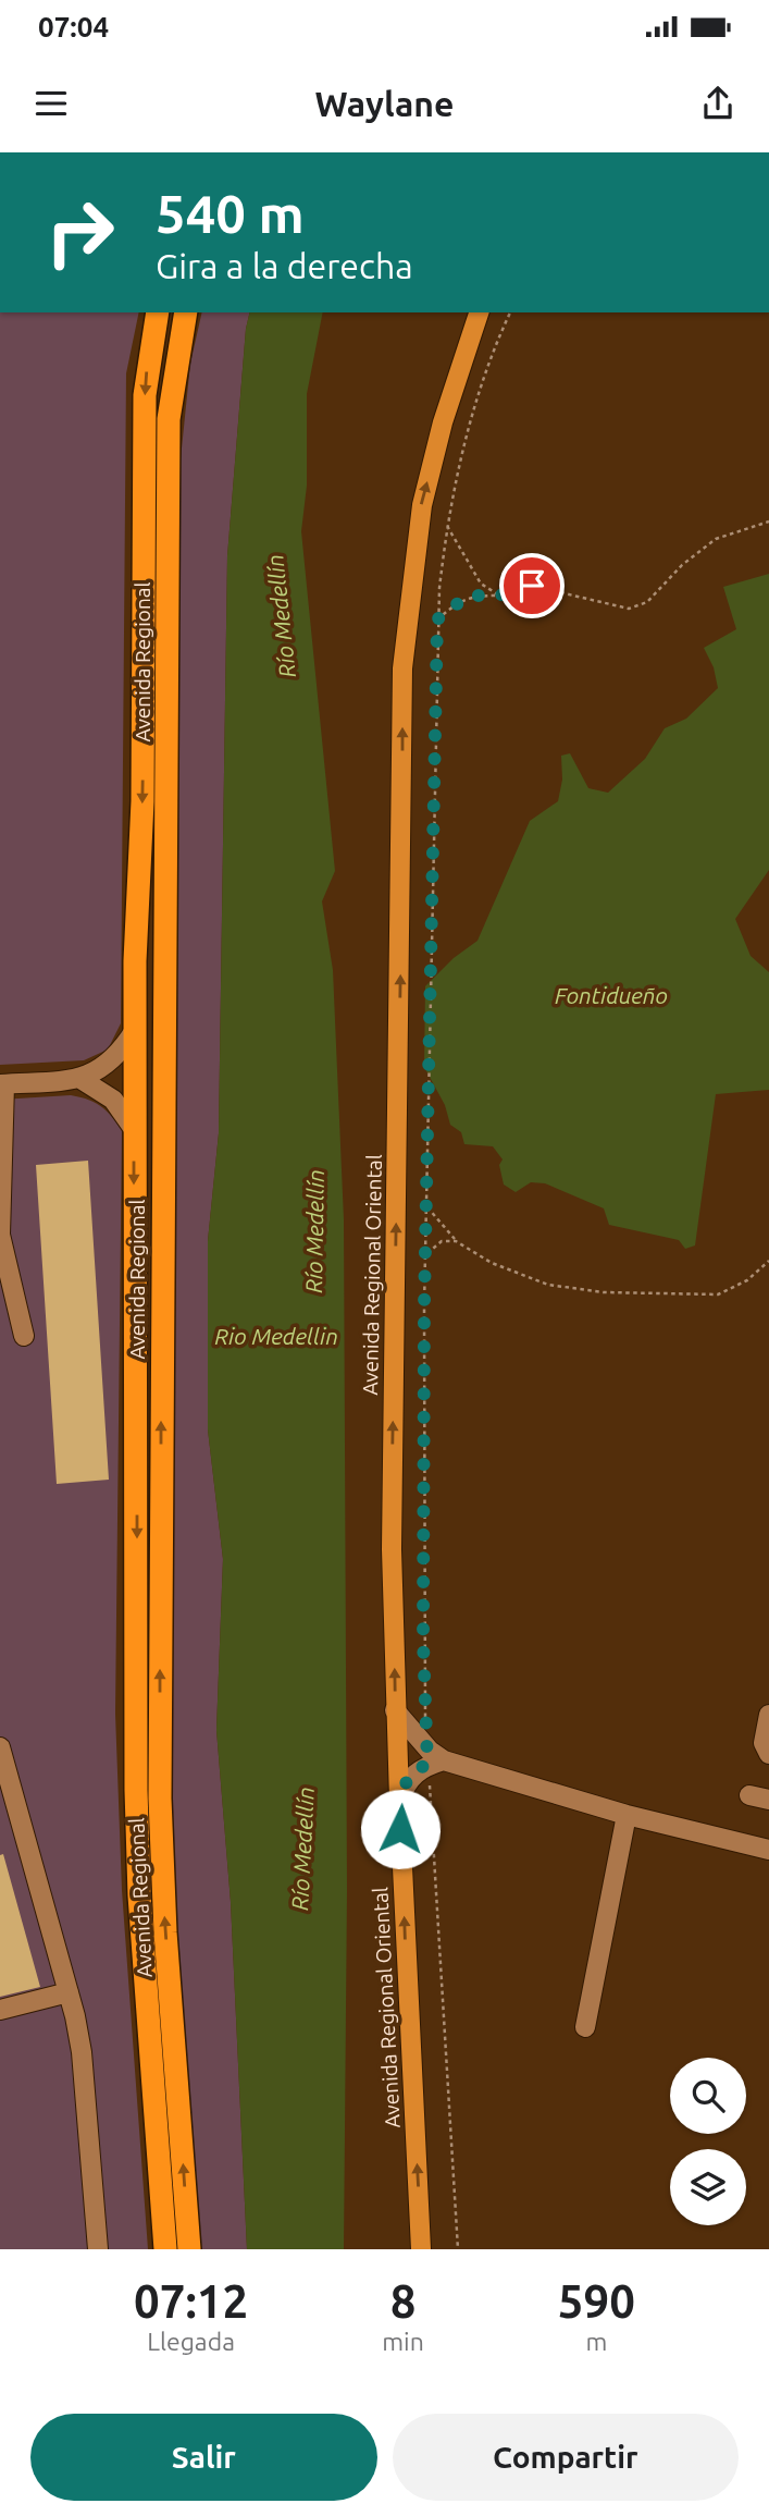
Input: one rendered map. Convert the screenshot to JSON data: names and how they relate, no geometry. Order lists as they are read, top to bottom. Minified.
{"streets":{"highway":["Avenida Regional"],"main road":["Avenida Regional Oriental"]},"one_way":["Avenida Regional Oriental"],"water":["Río Medellín","Fontidueño","Rio Medellin"],"page":{"status":"07:04","header":"Waylane","turn":["540 m","Gira a la derecha"],"eta":["07:12","Llegada","8","min","590","m"],"buttons":["Salir","Compartir"]}}
